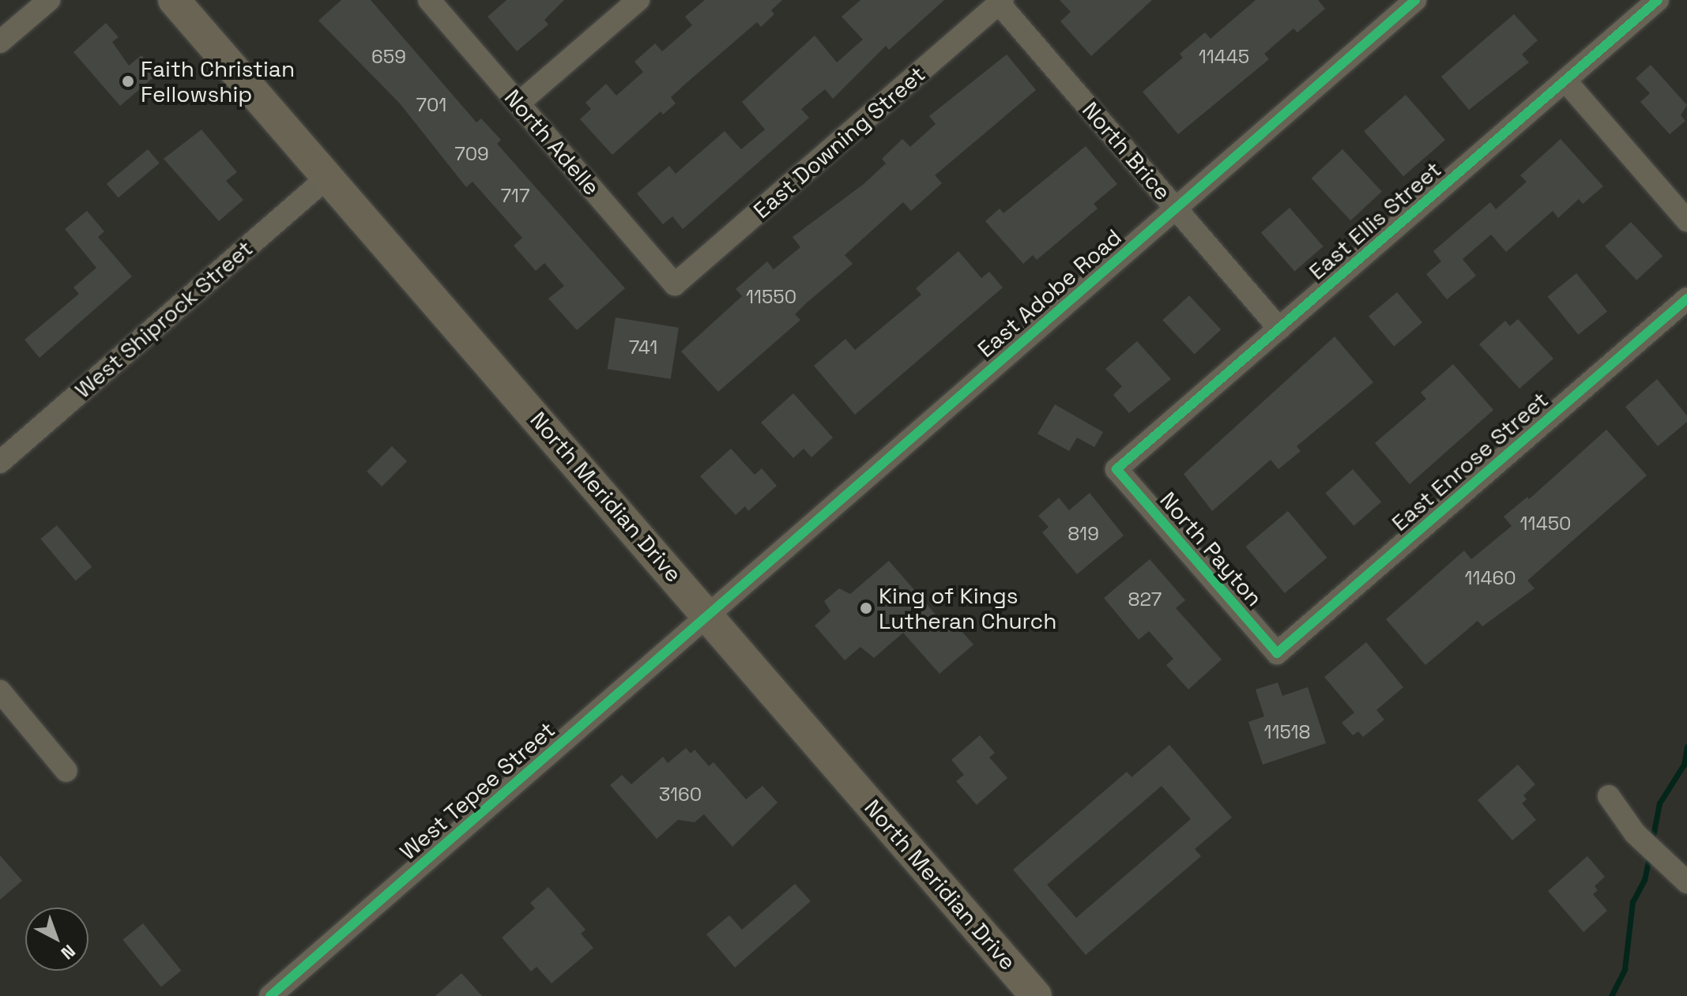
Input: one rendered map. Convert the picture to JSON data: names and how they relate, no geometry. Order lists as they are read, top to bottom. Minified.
{"streets":{"street":["North Adelle","East Downing Street","North Brice","East Ellis Street","East Adobe Road","West Shiprock Street","East Enrose Street","North Meridian Drive","North Payton","West Tepee Street"]},"crossings":[["North Adelle","East Downing Street"],["East Downing Street","North Brice"],["North Brice","East Ellis Street"],["North Brice","East Adobe Road"],["East Ellis Street","North Payton"],["East Adobe Road","North Meridian Drive"],["East Adobe Road","West Tepee Street"],["West Shiprock Street","North Meridian Drive"],["East Enrose Street","North Payton"],["North Meridian Drive","West Tepee Street"]],"places":["Faith Christian Fellowship","King of Kings Lutheran Church"],"house_numbers":["659","11445","701","709","717","11550","741","11450","819","11460","827","11518","3160"],"north":"bottom right"}
